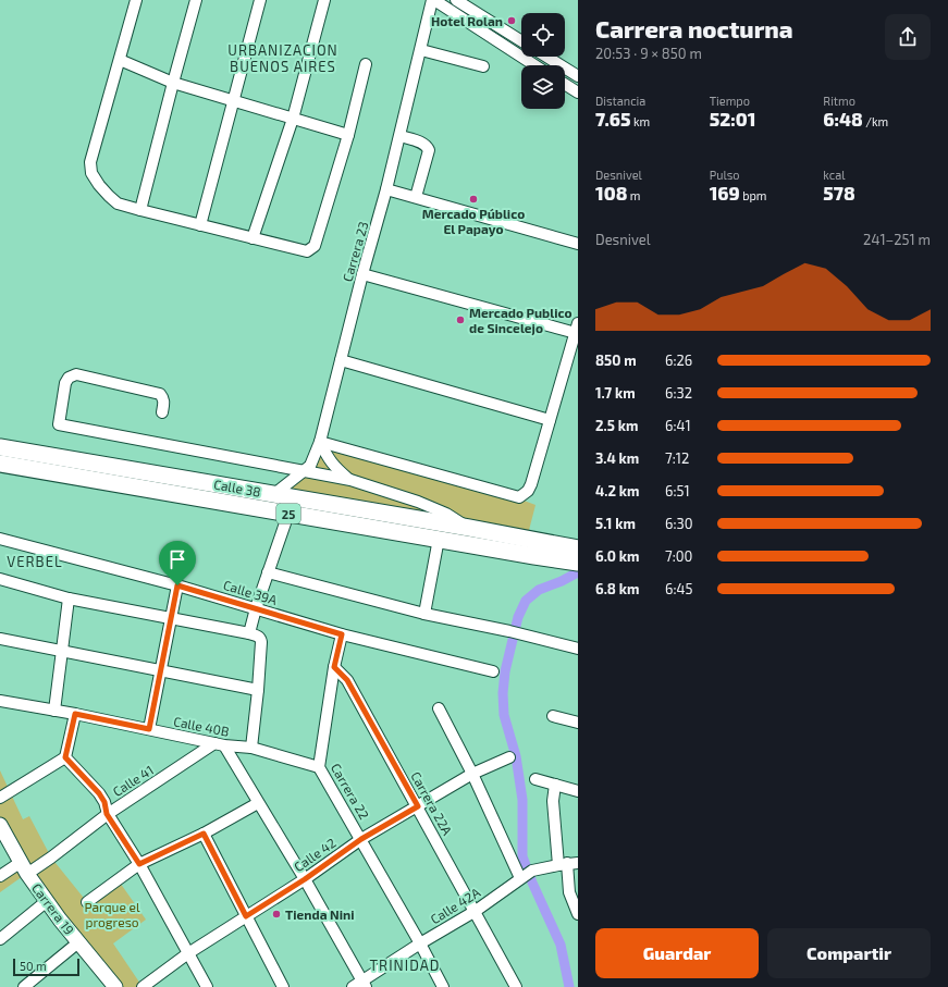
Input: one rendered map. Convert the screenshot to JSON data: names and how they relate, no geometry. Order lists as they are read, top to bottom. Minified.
{"streets":{"highway":["Calle 38","25"],"main road":["Carrera 19"],"street":["Carrera 23","Calle 39A","Calle 40B","Calle 41","Carrera 22","Carrera 22A","Calle 42","Calle 42A"]},"crossings":[["Carrera 23","Calle 38"],["Calle 40B","Calle 41"],["Calle 40B","Carrera 22"],["Calle 41","Carrera 19"],["Carrera 22","Carrera 22A"],["Carrera 22","Calle 42"],["Carrera 22","Calle 42A"],["Carrera 22A","Calle 42"],["Carrera 22A","Calle 42A"]],"districts":["URBANIZACION BUENOS AIRES","VERBEL","TRINIDAD"],"parks":["Parque el progreso"],"places":["Hotel Rolan","Mercado Público El Papayo","Mercado Publico de Sincelejo","Tienda Nini"],"scale_bar":"50 m","page":{"heading":["Carrera nocturna","20:53 · 9 × 850 m"],"stats":[["Distancia","7.65 km"],["Tiempo","52:01"],["Ritmo","6:48 /km"],["Desnivel","108 m"],["Pulso","169 bpm"],["kcal","578"]],"chart":["Desnivel","241–251 m"],"list":[{"name":"850 m","note":"6:26"},{"name":"1.7 km","note":"6:32"},{"name":"2.5 km","note":"6:41"},{"name":"3.4 km","note":"7:12"},{"name":"4.2 km","note":"6:51"},{"name":"5.1 km","note":"6:30"},{"name":"6.0 km","note":"7:00"},{"name":"6.8 km","note":"6:45"}],"buttons":["Guardar","Compartir"],"scale":"50 m"}}
